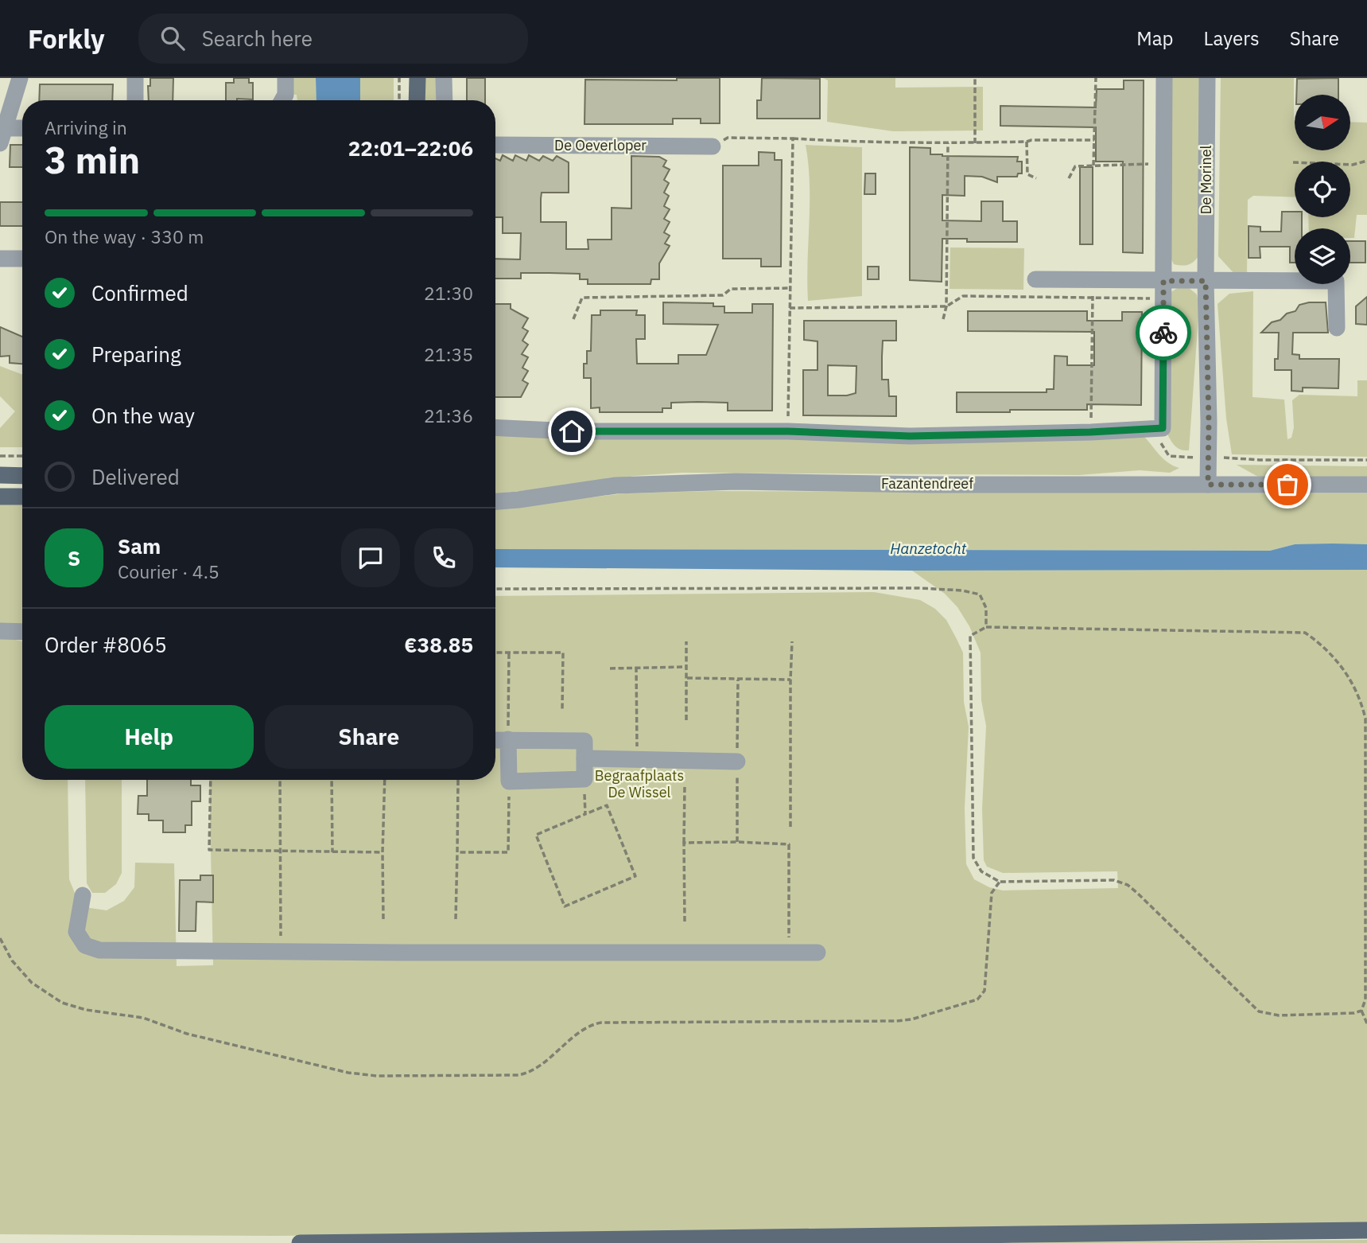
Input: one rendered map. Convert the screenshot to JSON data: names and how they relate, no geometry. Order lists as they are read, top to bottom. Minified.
{"streets":{"street":["De Oeverloper","De Morinel","Fazantendreef"]},"crossings":[["De Morinel","Fazantendreef"]],"water":["Hanzetocht"],"parks":["Begraafplaats De Wissel"],"north":"right","page":{"header":"Forkly","search":"Search here","nav":["Map","Layers","Share"],"heading":["3 min","Arriving in","22:01–22:06"],"panel":["Sam","Courier · 4.5","Order #8065","€38.85"],"bar":"On the way · 330 m","list":[["Confirmed","21:30"],["Preparing","21:35"],["On the way","21:36"],"Delivered"],"round":"S","buttons":["Help","Share"]}}
